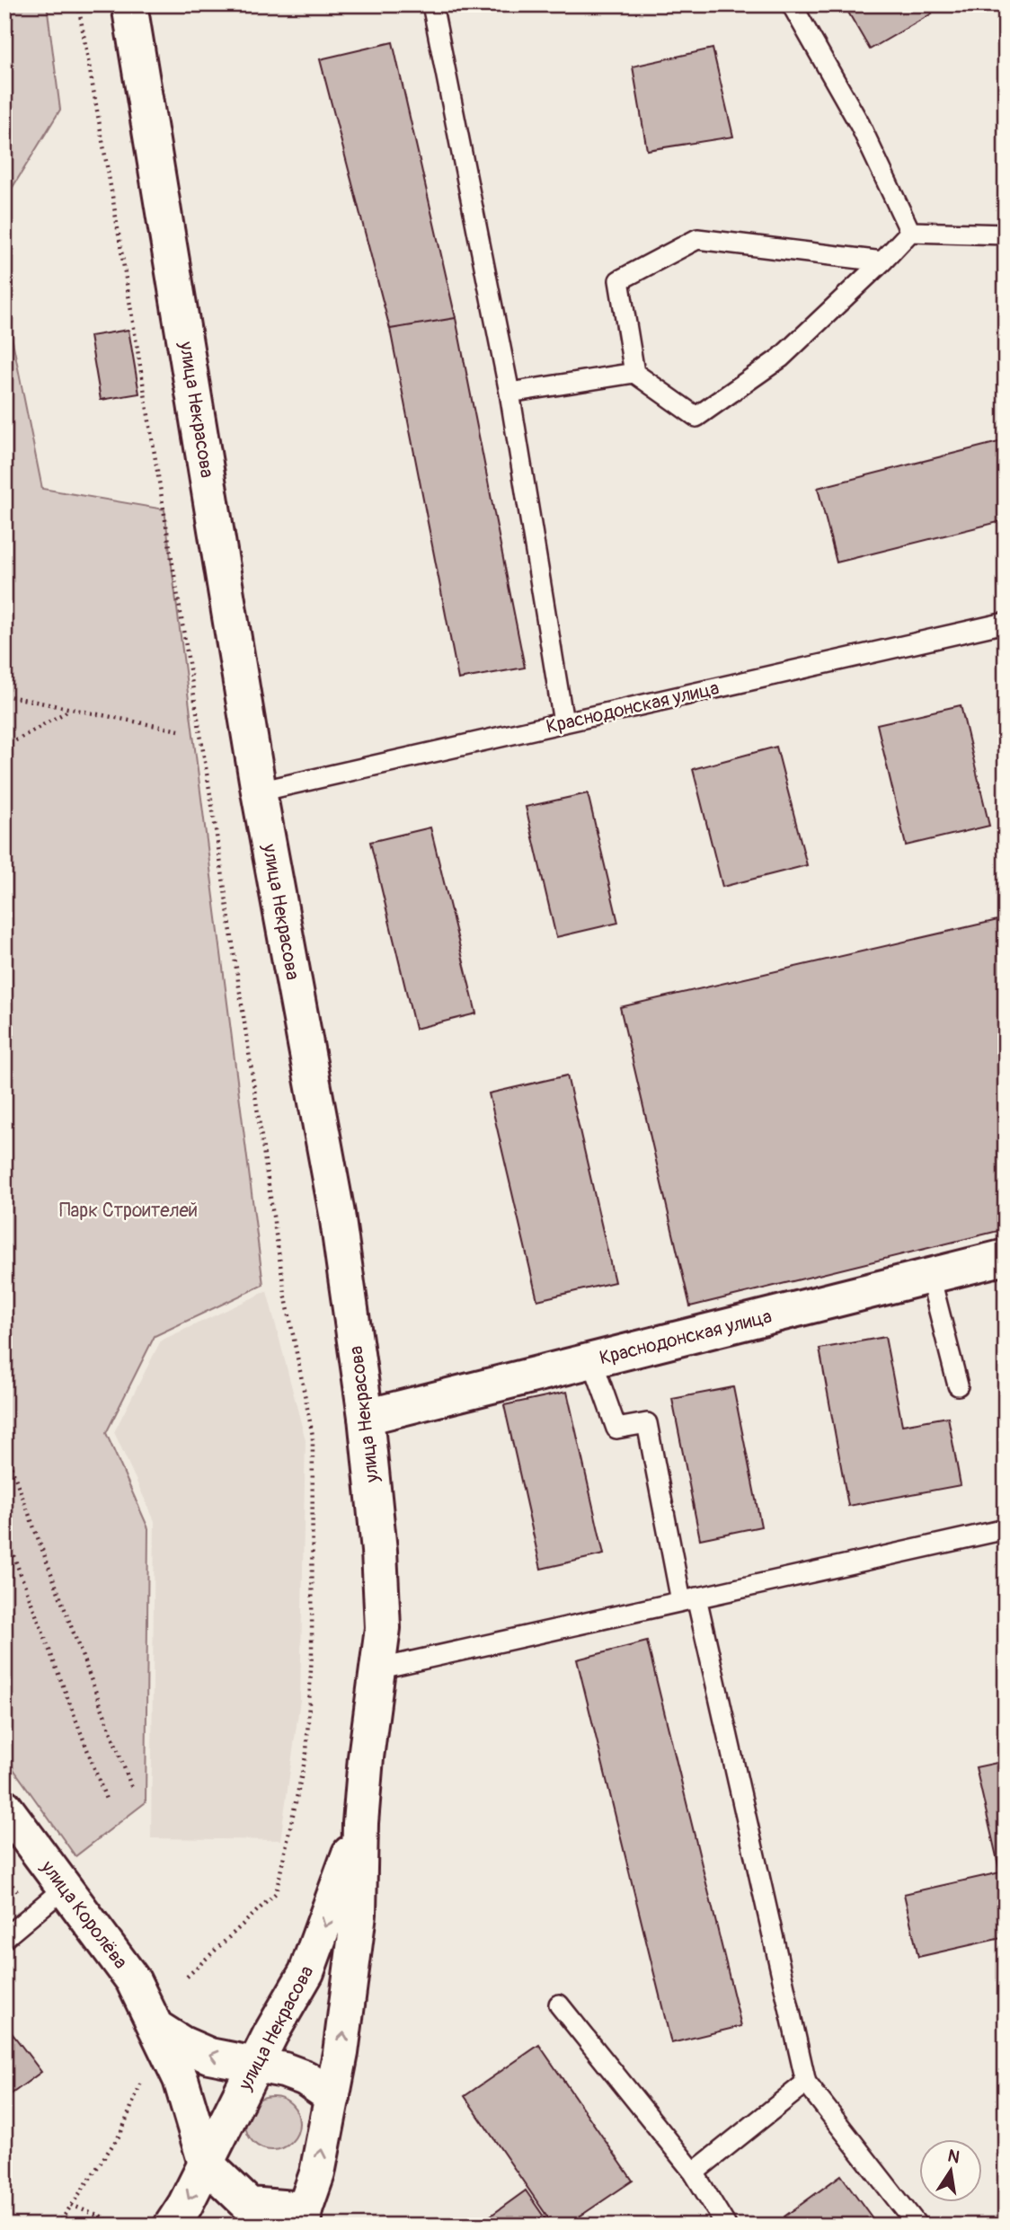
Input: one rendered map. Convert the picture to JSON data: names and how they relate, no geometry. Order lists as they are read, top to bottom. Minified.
{"streets":{"main road":["улица Некрасова","Краснодонская улица","улица Королёва"]},"crossings":[["улица Некрасова","Краснодонская улица"],["улица Некрасова","улица Королёва"]],"parks":["Парк Строителей"],"north":"top"}
